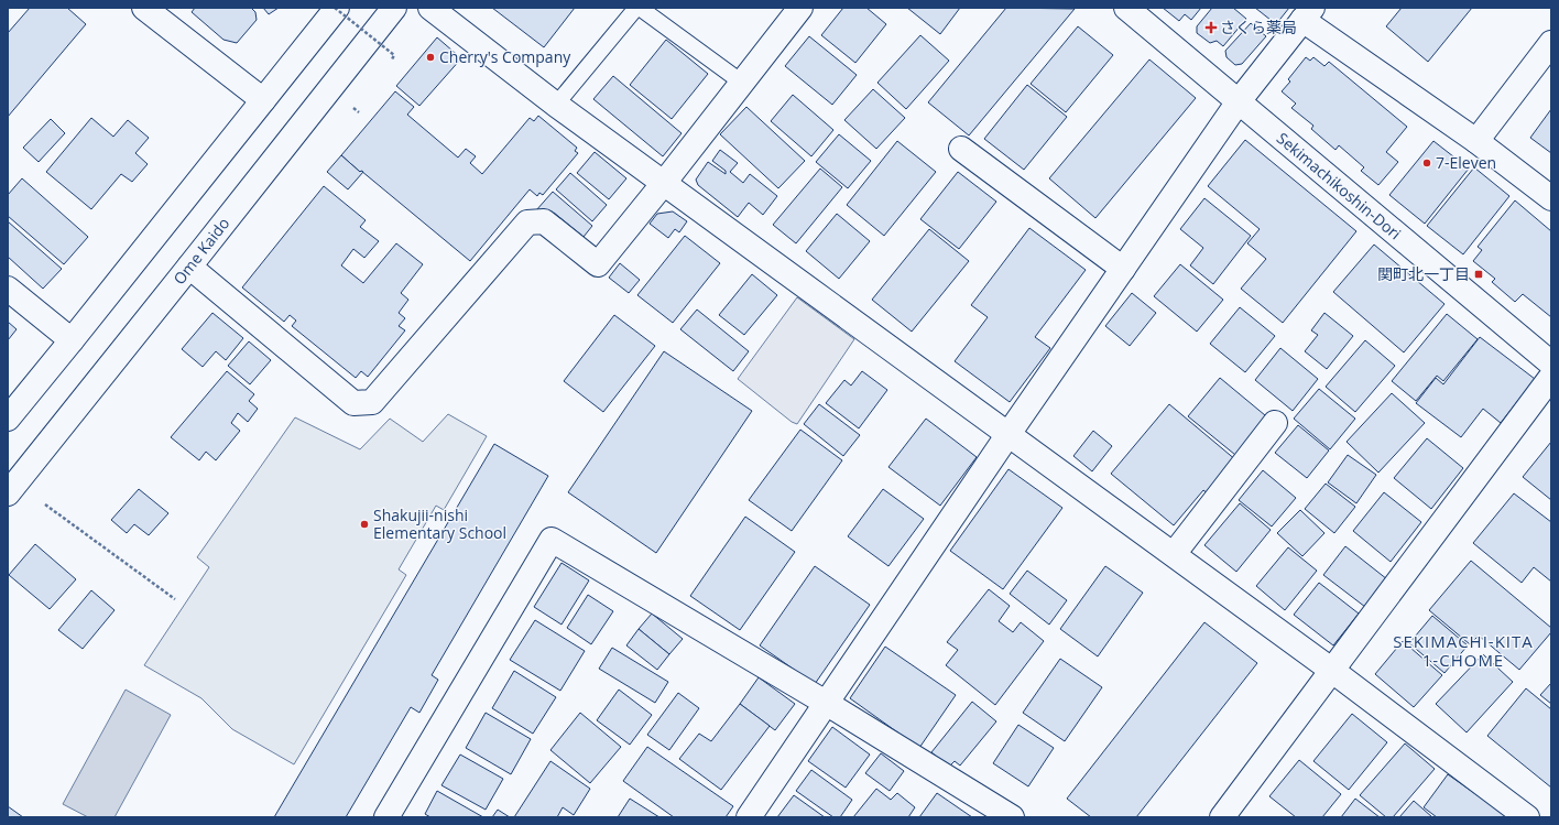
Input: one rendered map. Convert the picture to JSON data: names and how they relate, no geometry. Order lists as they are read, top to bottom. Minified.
{"streets":{"street":["Sekimachikoshin-Dori","Ome Kaido"]},"districts":["SEKIMACHI-KITA 1-CHOME"],"places":{"health":["さくら薬局"],"other":["Cherry's Company","7-Eleven","Shakujii-nishi Elementary School"],"transit":["関町北一丁目"]}}
